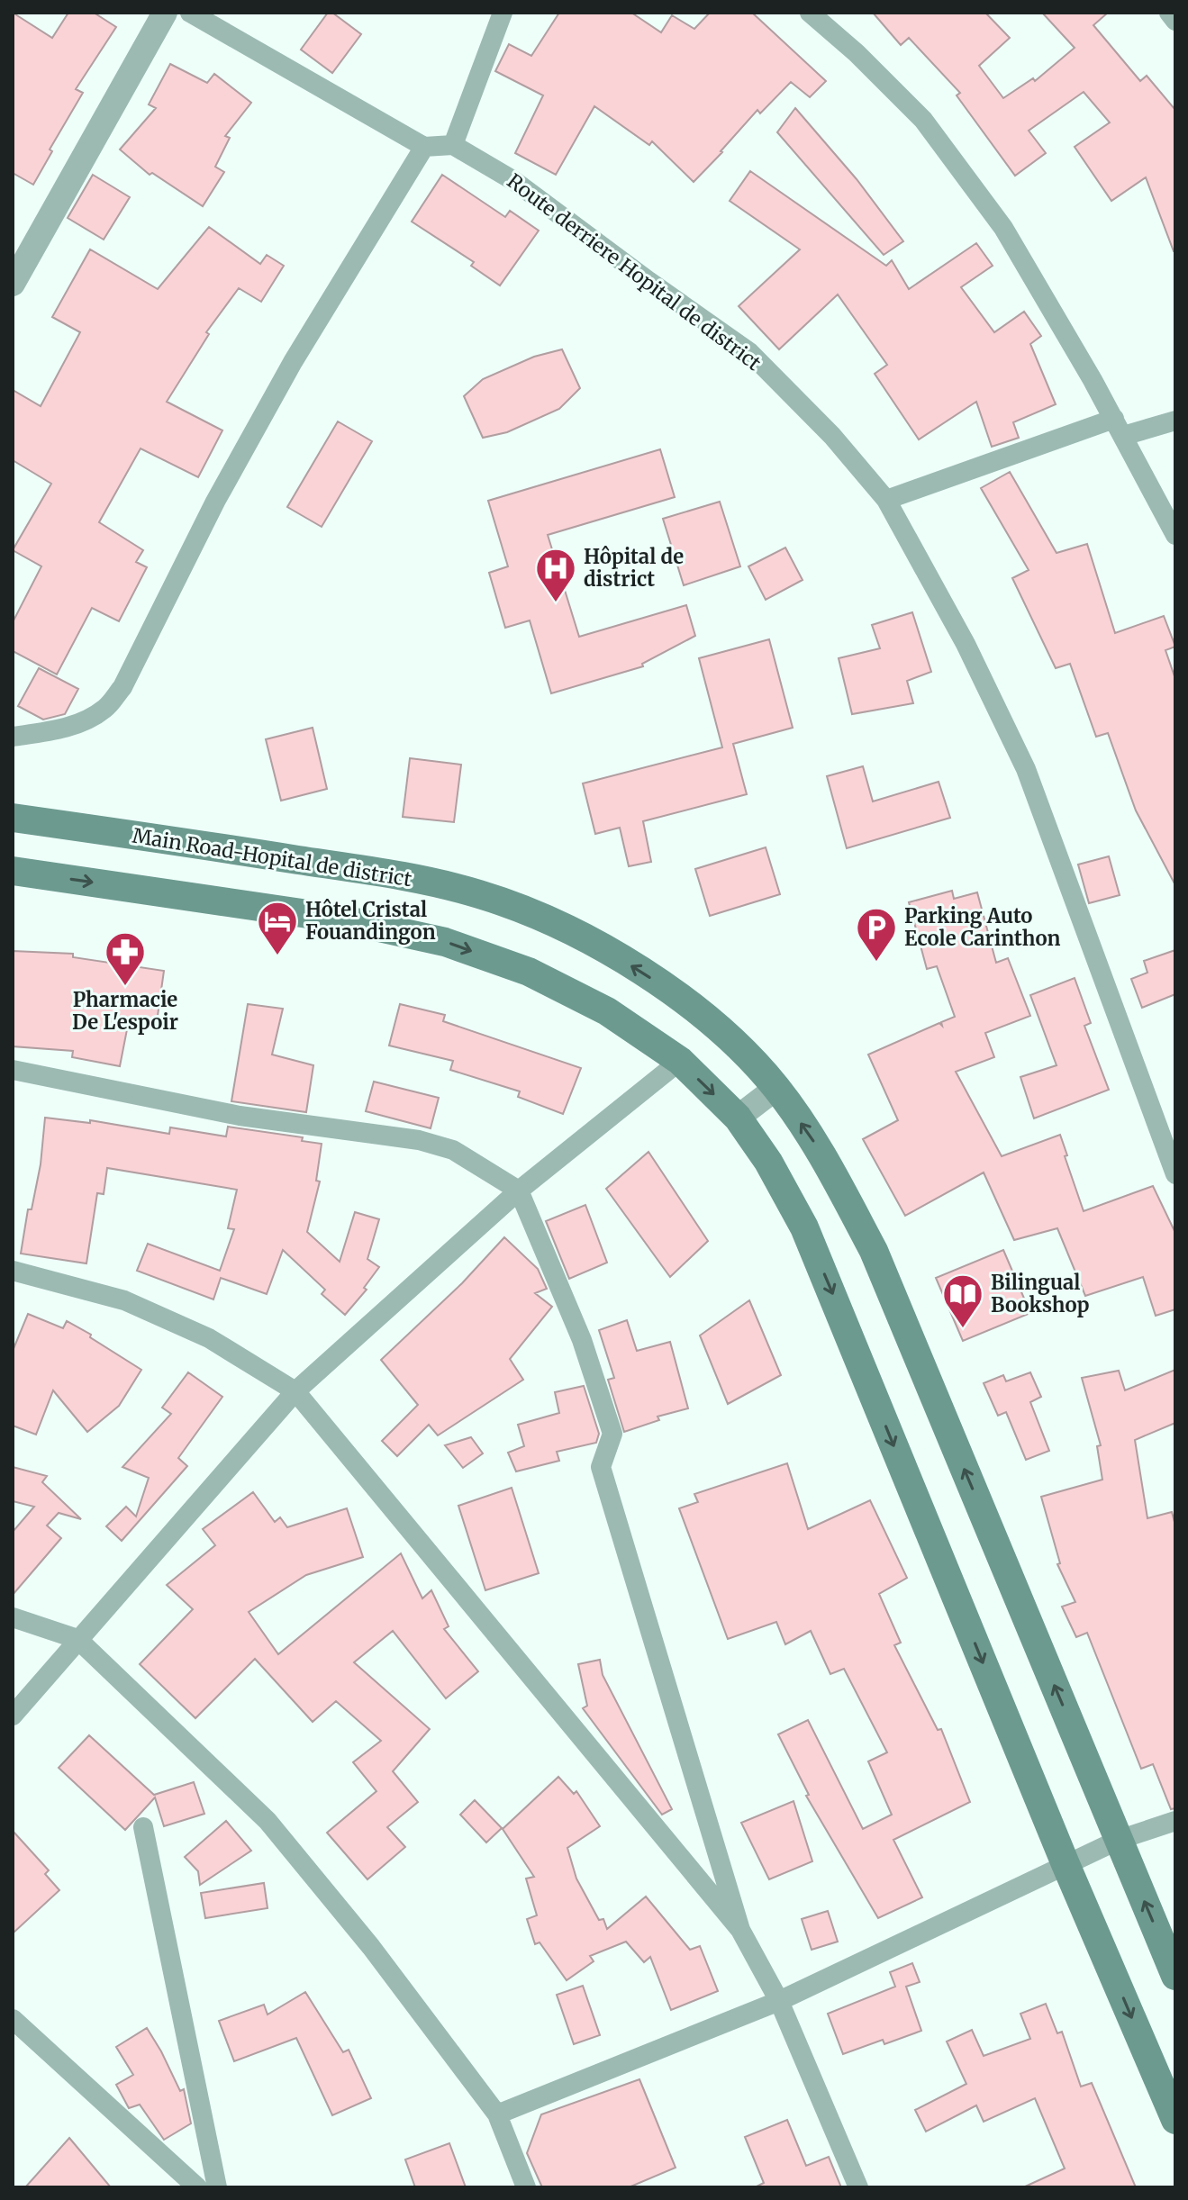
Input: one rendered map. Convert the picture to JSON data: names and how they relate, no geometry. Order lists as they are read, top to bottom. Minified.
{"streets":{"main road":["Main Road-Hopital de district"],"street":["Route derriere Hopital de district"]},"places":{"hospital":["Hôpital de district"],"hotel":["Hôtel Cristal Fouandingon"],"parking":["Parking Auto Ecole Carinthon"],"pharmacy":["Pharmacie De L'espoir"],"library":["Bilingual Bookshop"]}}
